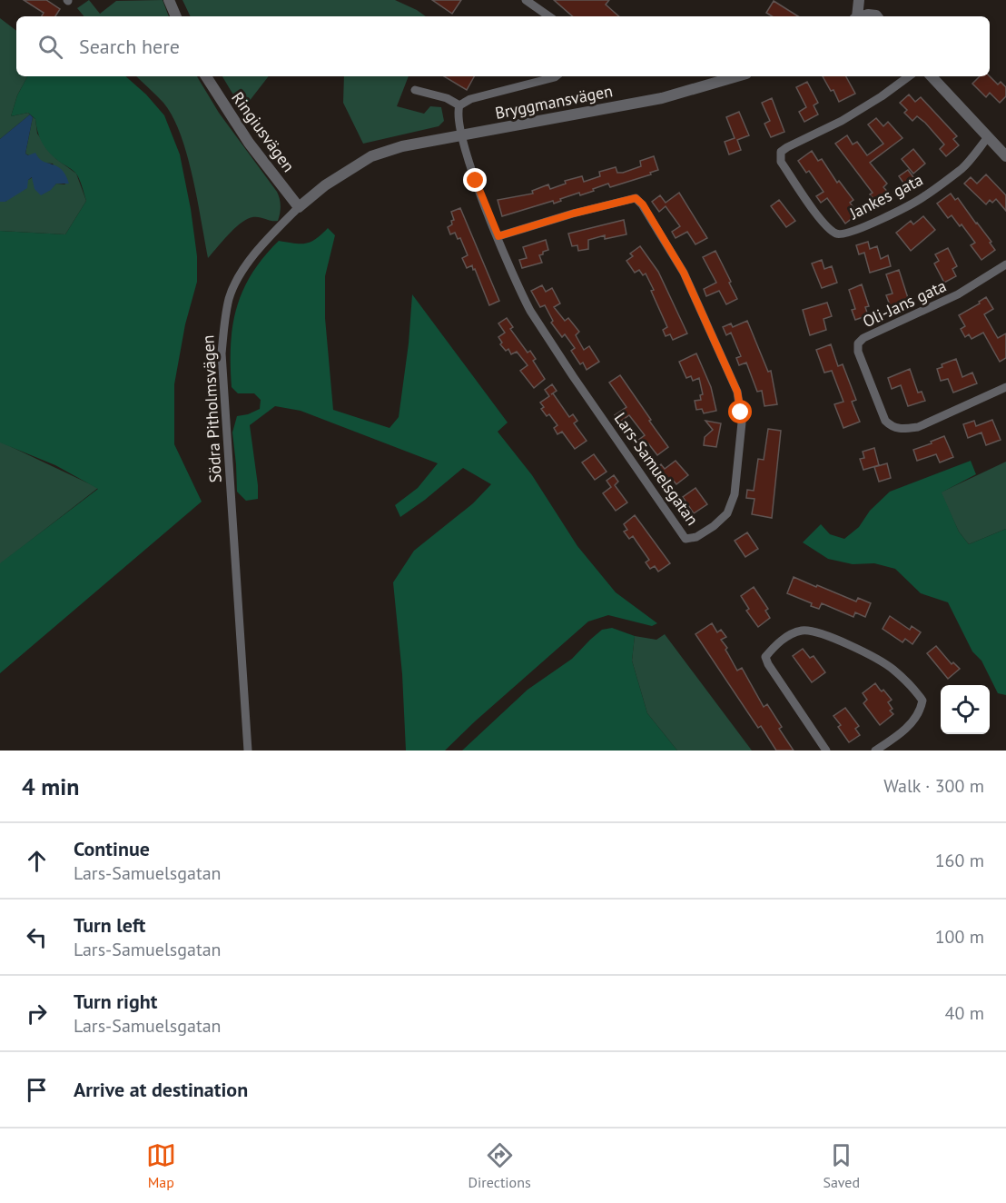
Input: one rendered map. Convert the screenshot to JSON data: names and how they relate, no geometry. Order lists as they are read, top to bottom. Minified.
{"streets":{"street":["Bryggmansvägen","Ringiusvägen","Jankes gata","Oli-Jans gata","Södra Pitholmsvägen","Lars-Samuelsgatan"]},"crossings":[["Bryggmansvägen","Södra Pitholmsvägen"],["Bryggmansvägen","Lars-Samuelsgatan"],["Ringiusvägen","Södra Pitholmsvägen"],["Södra Pitholmsvägen","Lars-Samuelsgatan"]],"page":{"search":"Search here","heading":["4 min","Walk · 300 m"],"list":[["Continue","Lars-Samuelsgatan","160 m"],["Turn left","Lars-Samuelsgatan","100 m"],["Turn right","Lars-Samuelsgatan","40 m"],"Arrive at destination"],"nav":["Map","Directions","Saved"]}}
